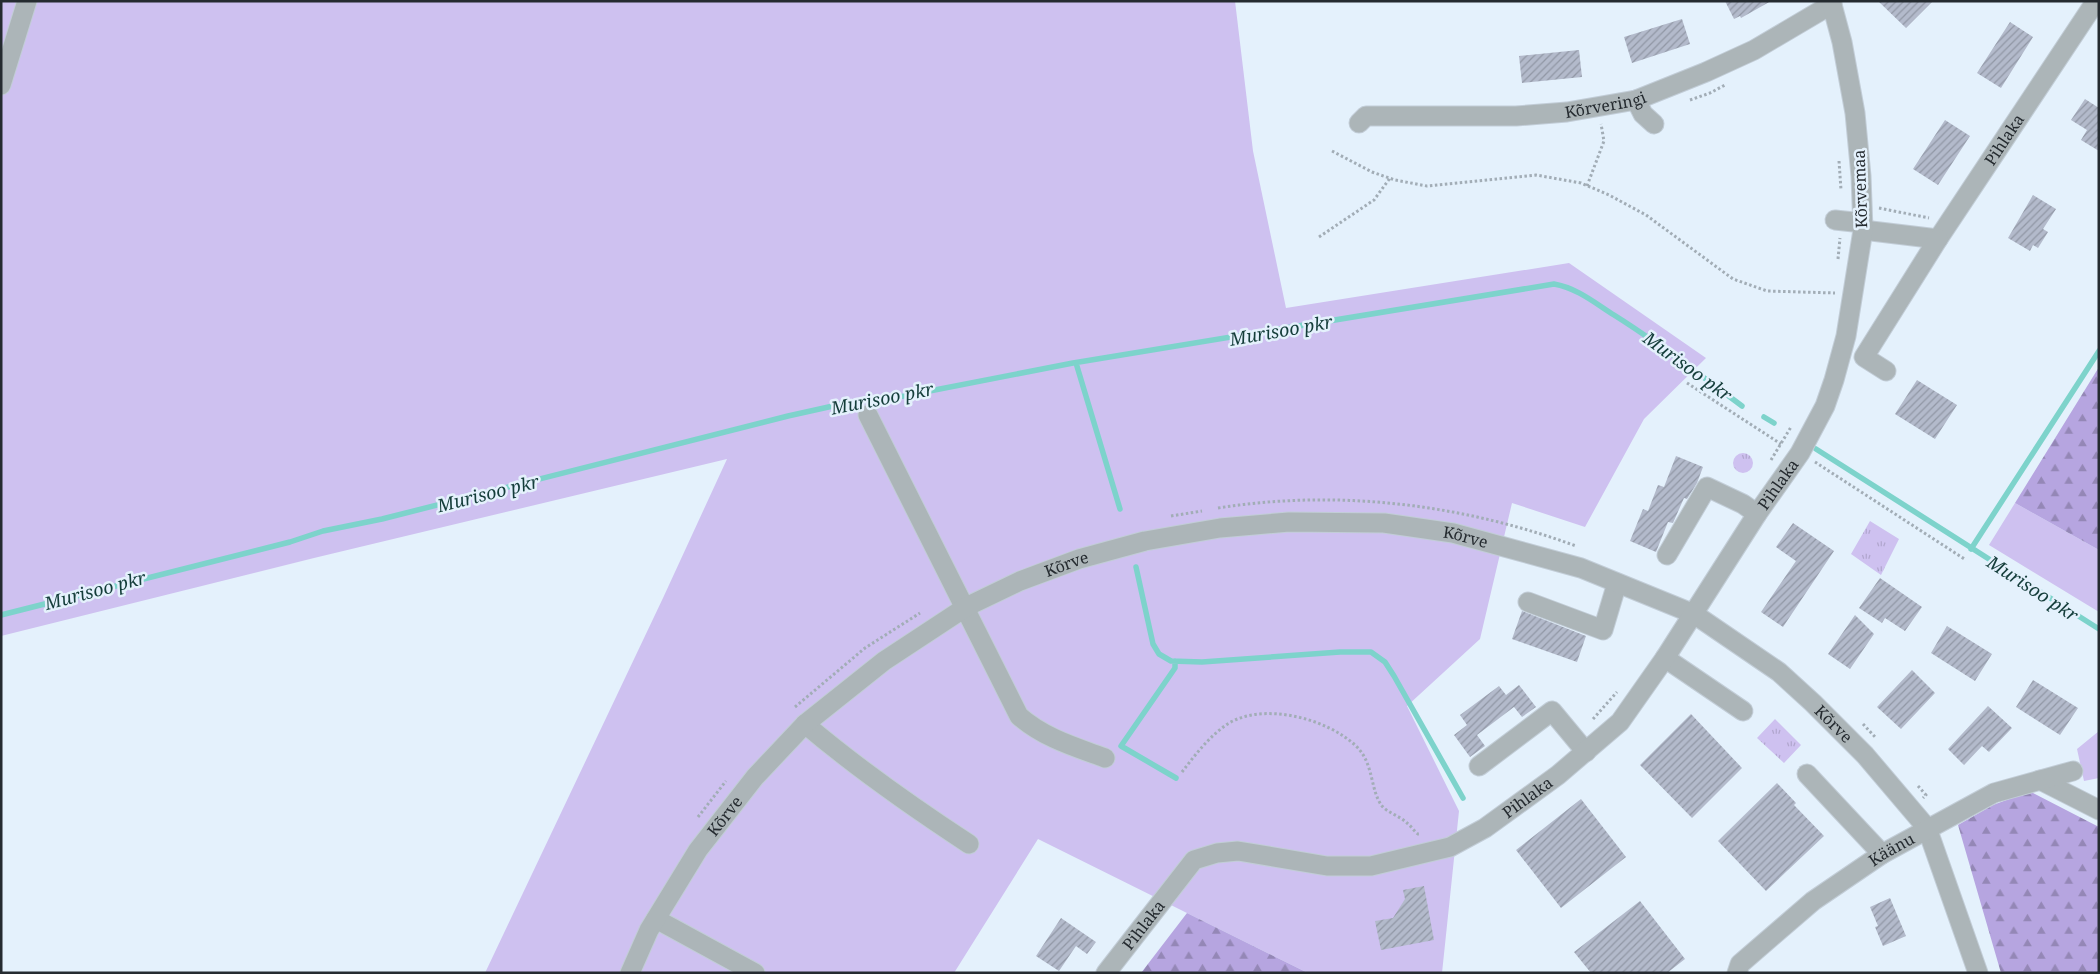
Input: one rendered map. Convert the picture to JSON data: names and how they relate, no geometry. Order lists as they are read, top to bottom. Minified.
{"streets":{"street":["Kõrveringi","Pihlaka","Kõrvemaa","Kõrve","Käänu"]},"crossings":[["Kõrveringi","Kõrvemaa"],["Pihlaka","Kõrvemaa"],["Pihlaka","Kõrve"],["Kõrve","Käänu"]],"water":["Murisoo pkr"]}
